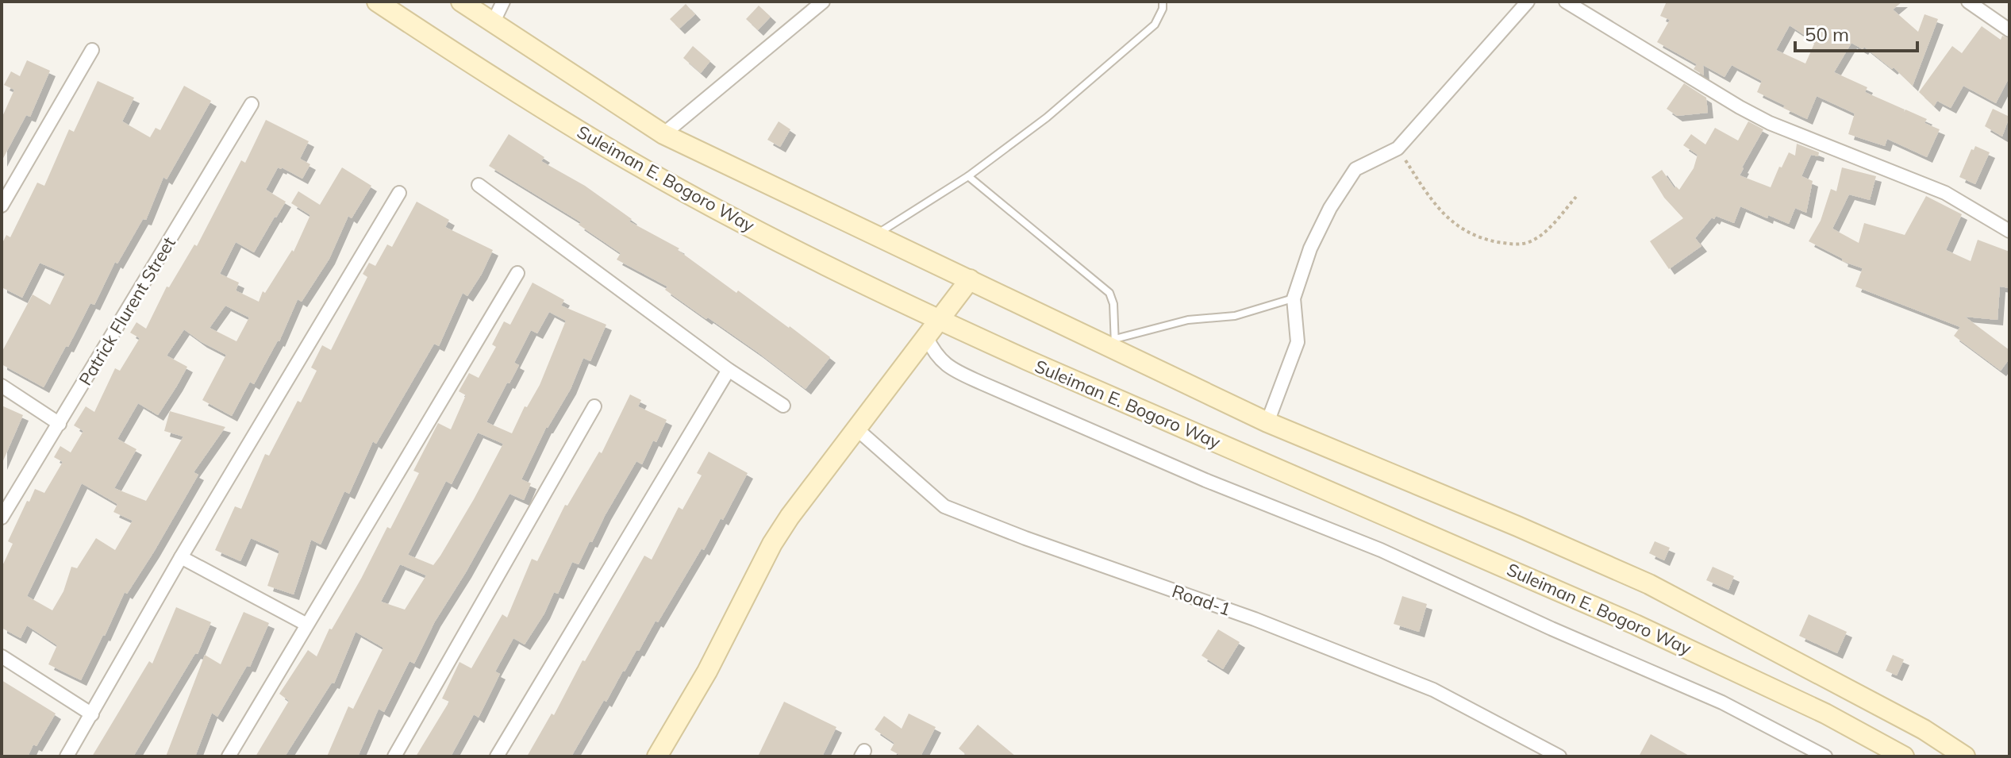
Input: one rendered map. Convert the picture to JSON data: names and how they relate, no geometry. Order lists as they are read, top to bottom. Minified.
{"streets":{"street":["Suleiman E. Bogoro Way","Patrick Flurent Street","Road-1"]},"scale_bar":"50 m"}
